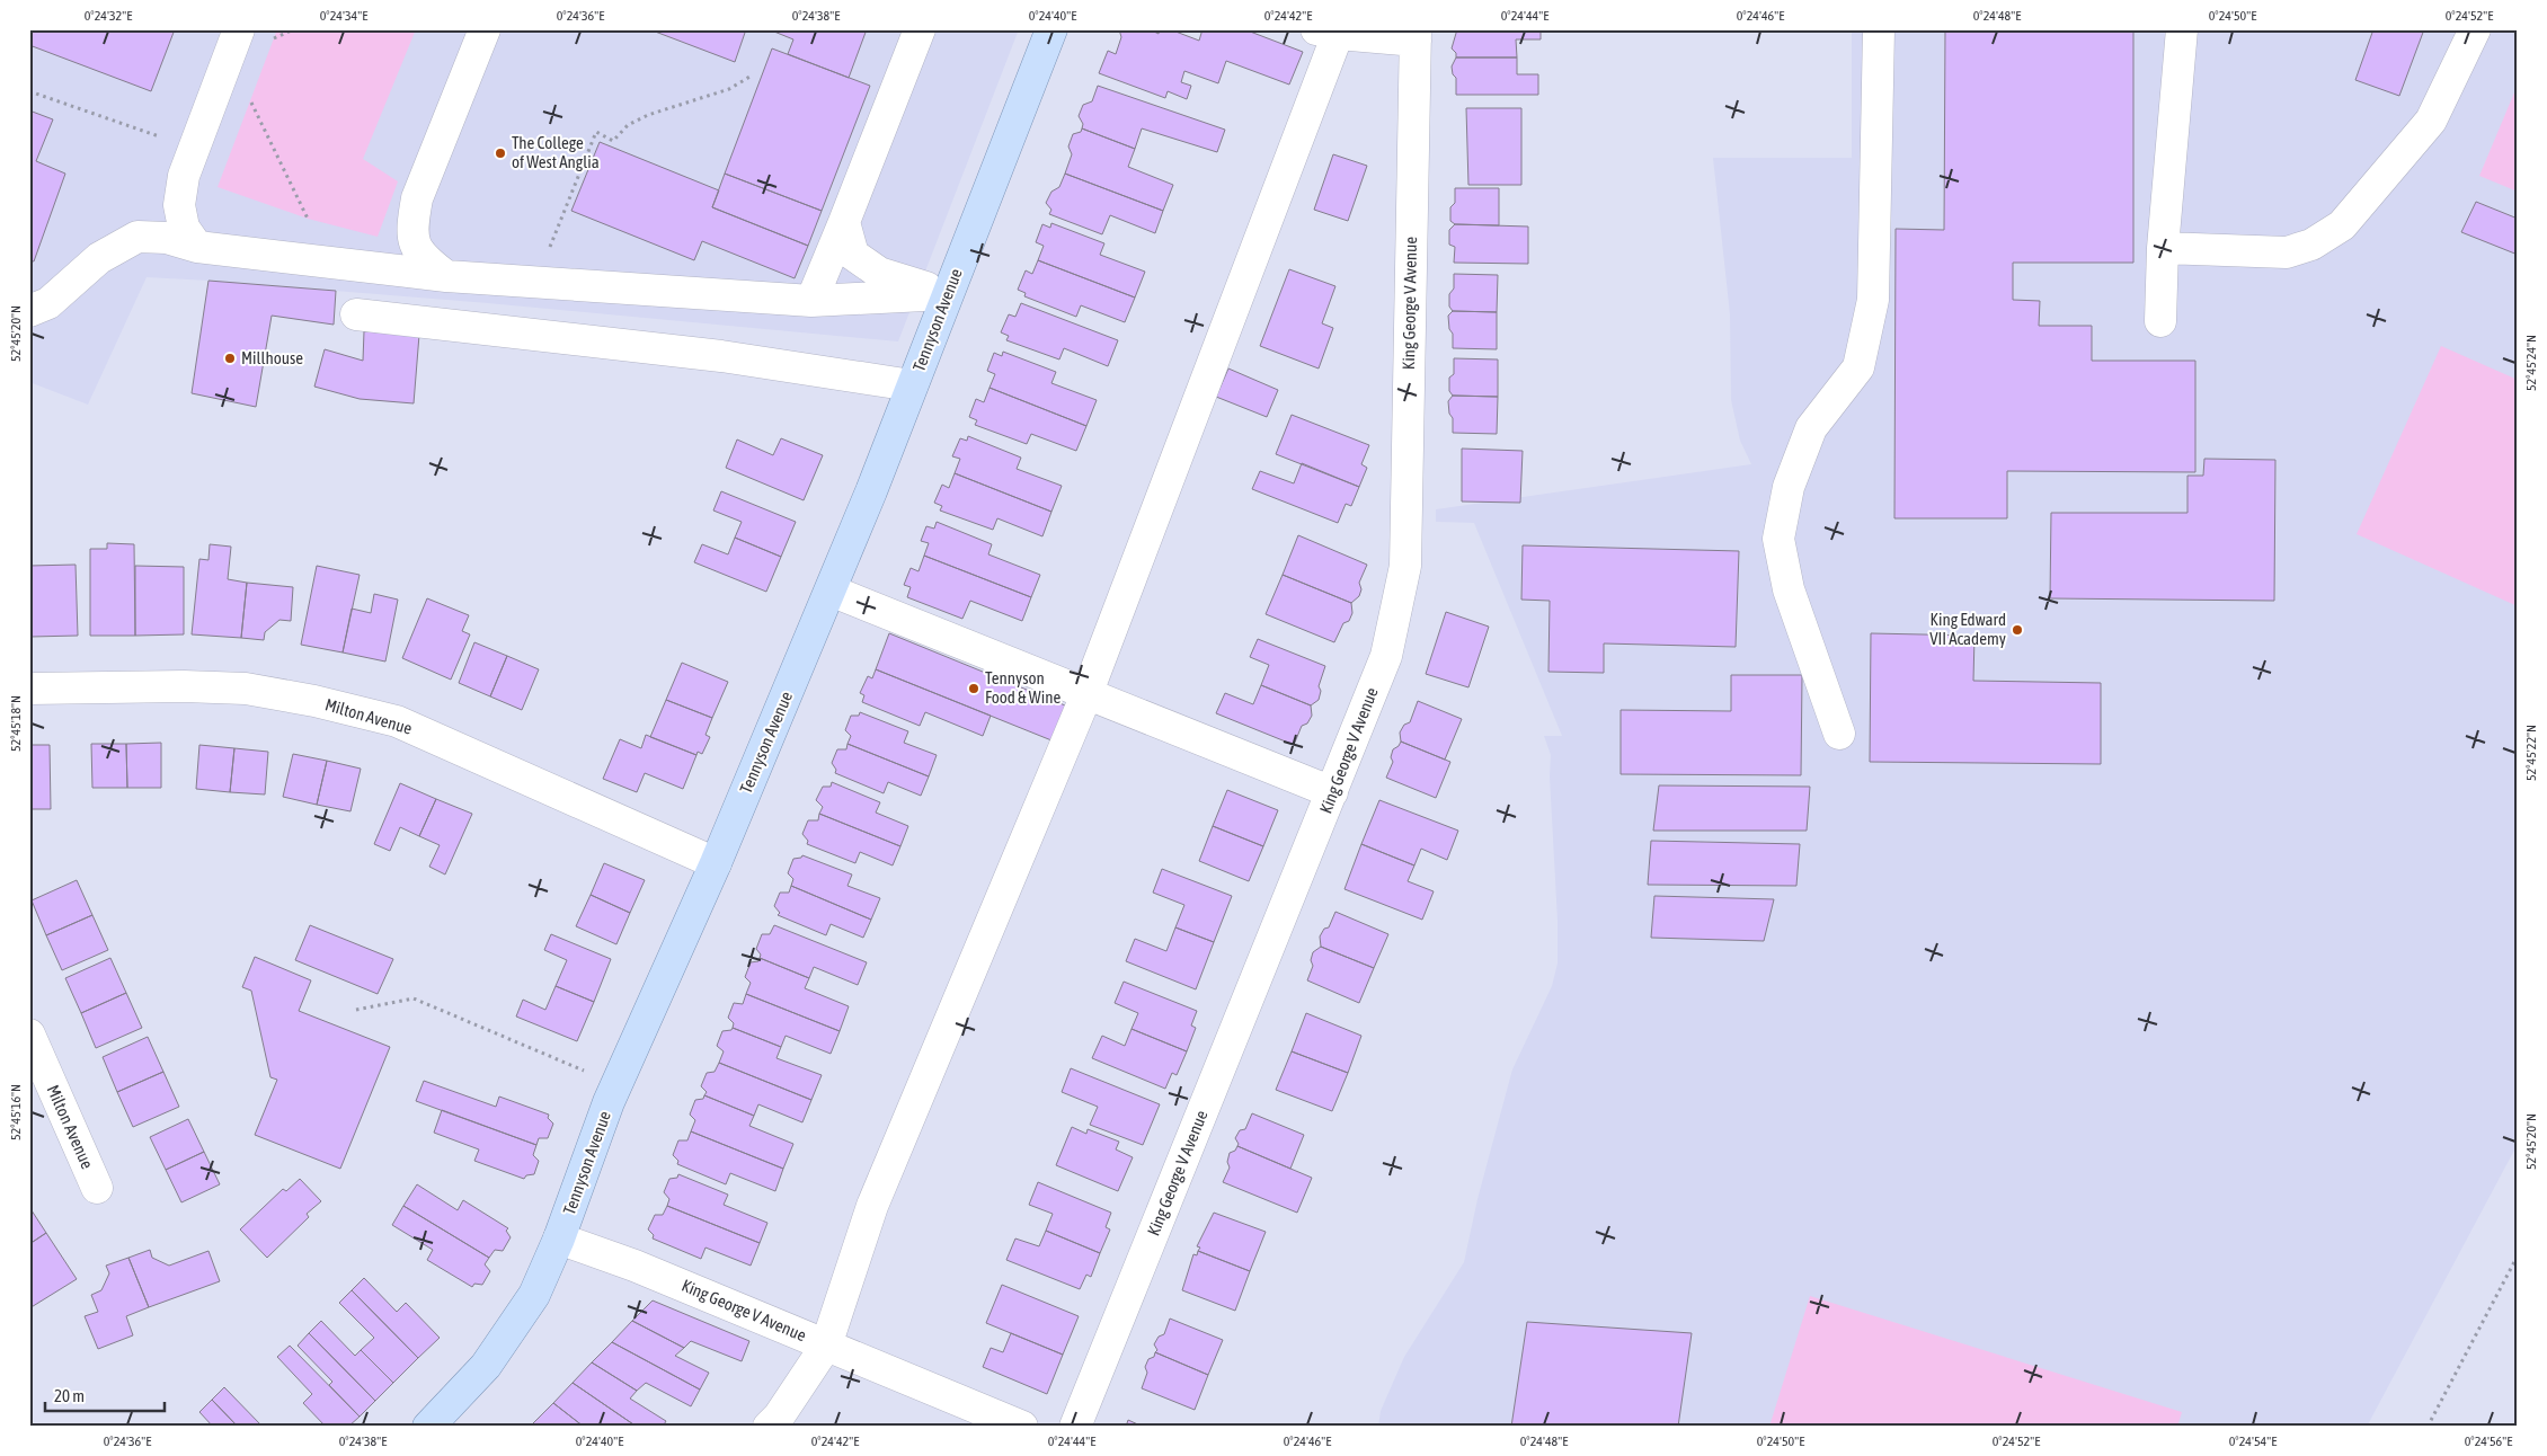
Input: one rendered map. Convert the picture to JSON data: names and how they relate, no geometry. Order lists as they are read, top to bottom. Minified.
{"streets":{"main road":["Tennyson Avenue"],"street":["King George V Avenue","Milton Avenue"]},"crossings":[["King George V Avenue","Tennyson Avenue"],["Tennyson Avenue","Milton Avenue"]],"places":["The College of West Anglia","Millhouse","King Edward VII Academy","Tennyson Food & Wine"],"scale_bar":"20 m","coordinates":["0°24'32\"E","0°24'34\"E","0°24'36\"E","0°24'38\"E","0°24'40\"E","0°24'42\"E","0°24'44\"E","0°24'46\"E","0°24'48\"E","0°24'50\"E","0°24'52\"E","52°45'20\"N","52°45'24\"N","52°45'18\"N","52°45'22\"N","52°45'16\"N","0°24'54\"E","0°24'56\"E"]}
